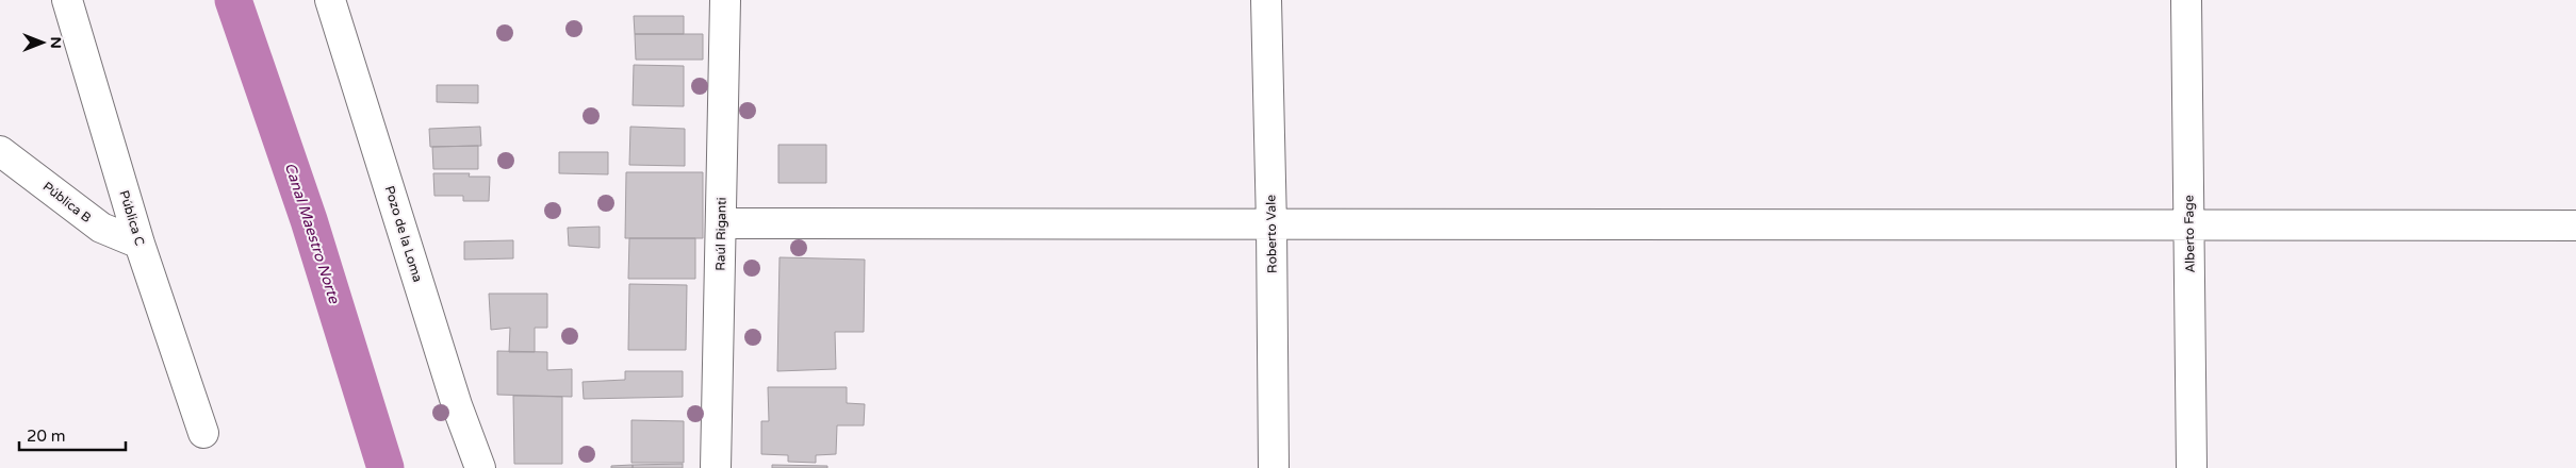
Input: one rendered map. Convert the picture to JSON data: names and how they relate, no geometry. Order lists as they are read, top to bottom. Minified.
{"streets":{"street":["Pública B","Pública C","Pozo de la Loma","Raúl Riganti","Roberto Vale","Alberto Fage"]},"crossings":[["Pública B","Pública C"]],"water":["Canal Maestro Norte"],"scale_bar":"20 m","north":"right"}
